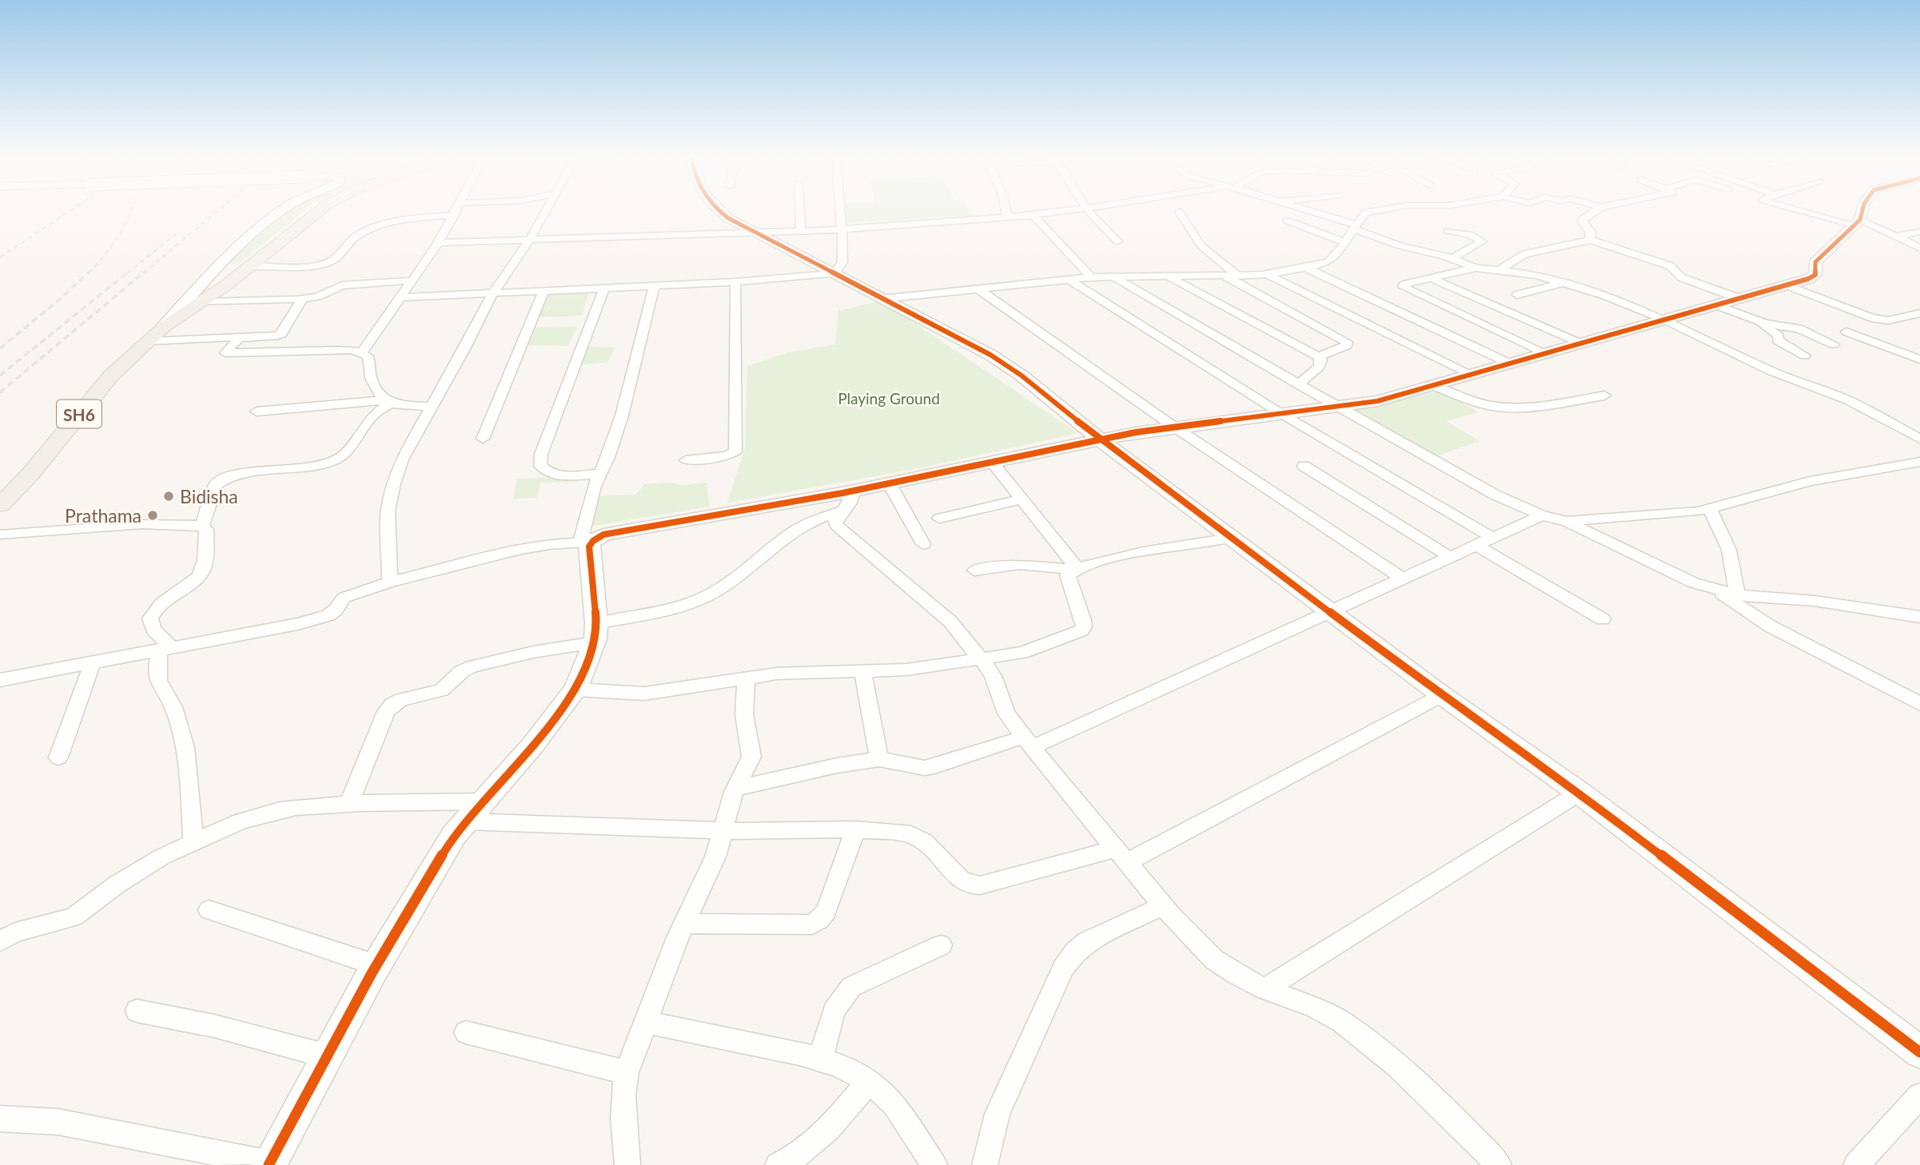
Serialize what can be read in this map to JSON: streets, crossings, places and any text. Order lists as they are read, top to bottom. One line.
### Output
{"streets":{"main road":["SH6"]},"parks":["Playing Ground"],"places":["Bidisha","Prathama"]}
